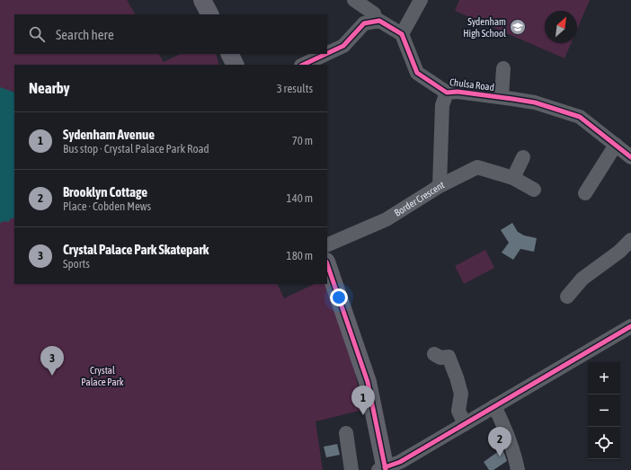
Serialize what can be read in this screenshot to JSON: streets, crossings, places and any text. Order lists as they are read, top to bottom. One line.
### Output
{"streets":{"street":["Chulsa Road","Border Crescent"]},"parks":["Crystal Palace Park"],"places":{"school or university":["Sydenham High School"]},"north":"top right","page":{"search":"Search here","heading":["Nearby","3 results"],"list":[{"mark":"1","name":"Sydenham Avenue","note":"Bus stop · Crystal Palace Park Road","value":"70 m"},{"mark":"2","name":"Brooklyn Cottage","note":"Place · Cobden Mews","value":"140 m"},{"mark":"3","name":"Crystal Palace Park Skatepark","note":"Sports","value":"180 m"}],"pins":["3","1","2"],"map_buttons":["+","−"]}}
